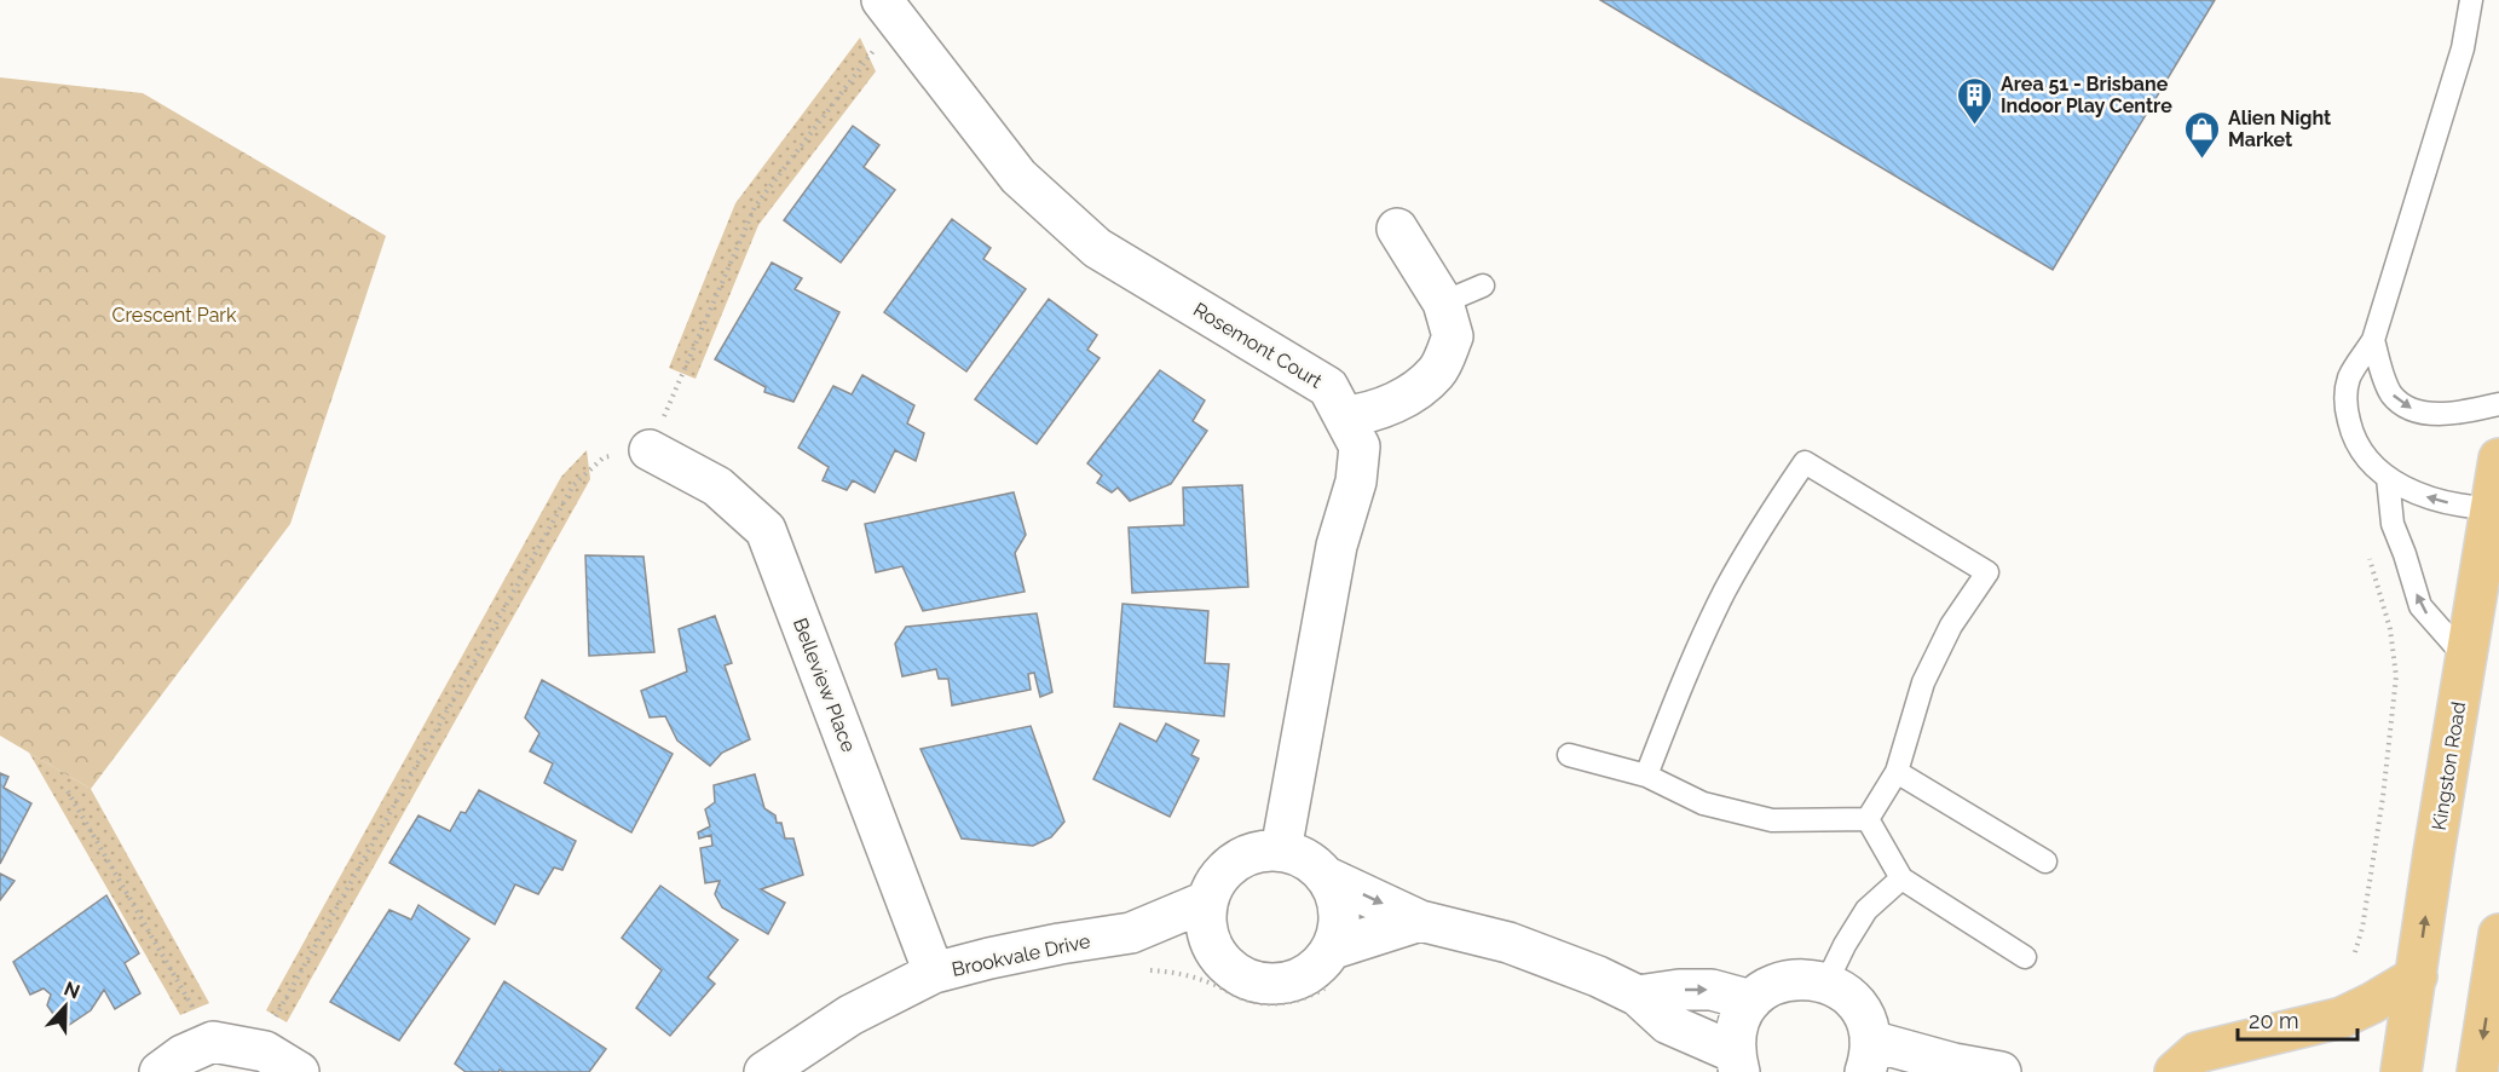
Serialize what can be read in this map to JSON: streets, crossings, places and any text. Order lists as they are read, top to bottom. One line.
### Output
{"streets":{"main road":["Kingston Road"],"street":["Rosemont Court","Belleview Place","Brookvale Drive"]},"crossings":[["Rosemont Court","Brookvale Drive"],["Belleview Place","Brookvale Drive"]],"one_way":["Kingston Road"],"parks":["Crescent Park"],"places":{"building":["Area 51 - Brisbane Indoor Play Centre"],"shop":["Alien Night Market"]},"scale_bar":"20 m","north":"top"}
